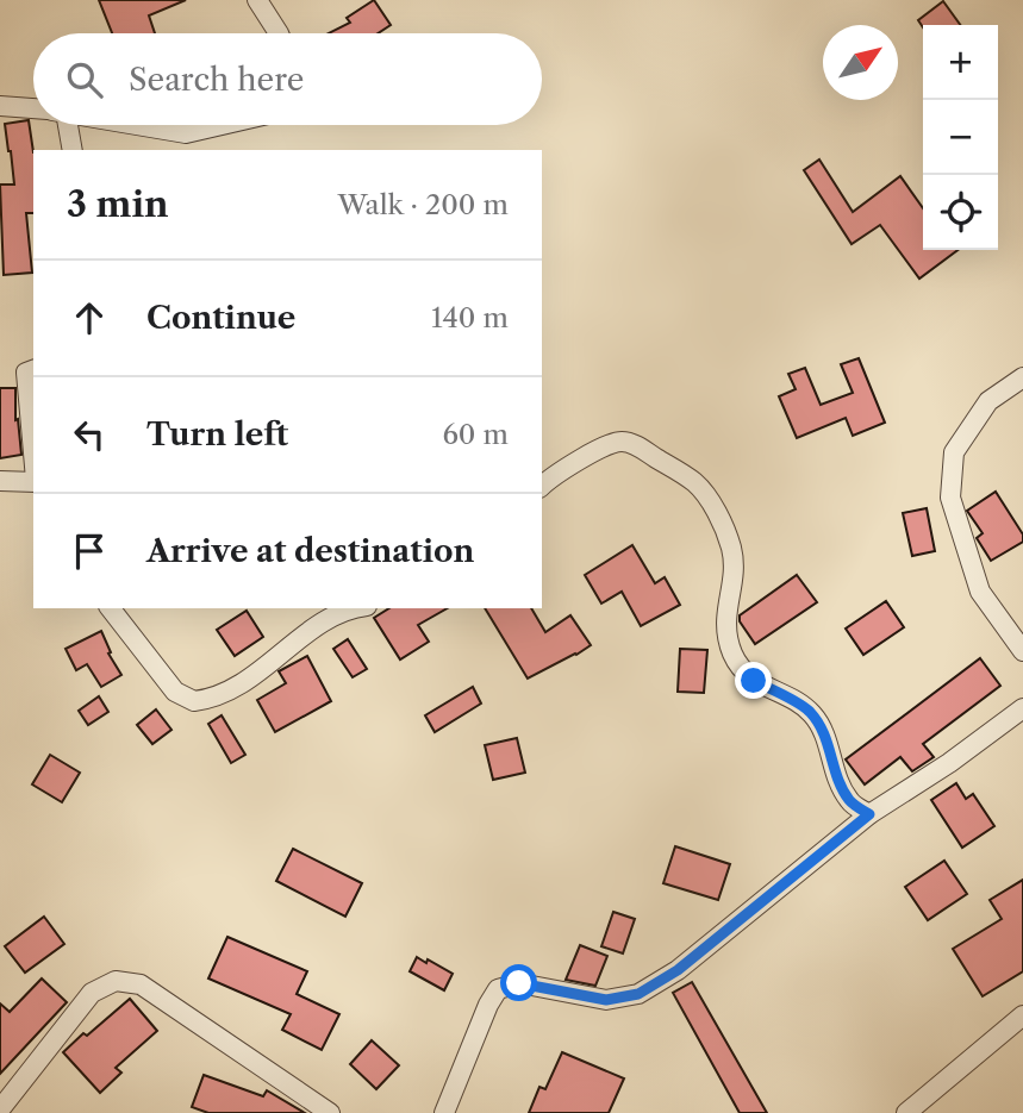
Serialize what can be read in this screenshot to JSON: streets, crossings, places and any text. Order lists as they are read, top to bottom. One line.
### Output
{"north":"top right","page":{"map_buttons":["+","−"],"search":"Search here","heading":["3 min","Walk · 200 m"],"list":[["Continue","140 m"],["Turn left","60 m"],"Arrive at destination"]}}
